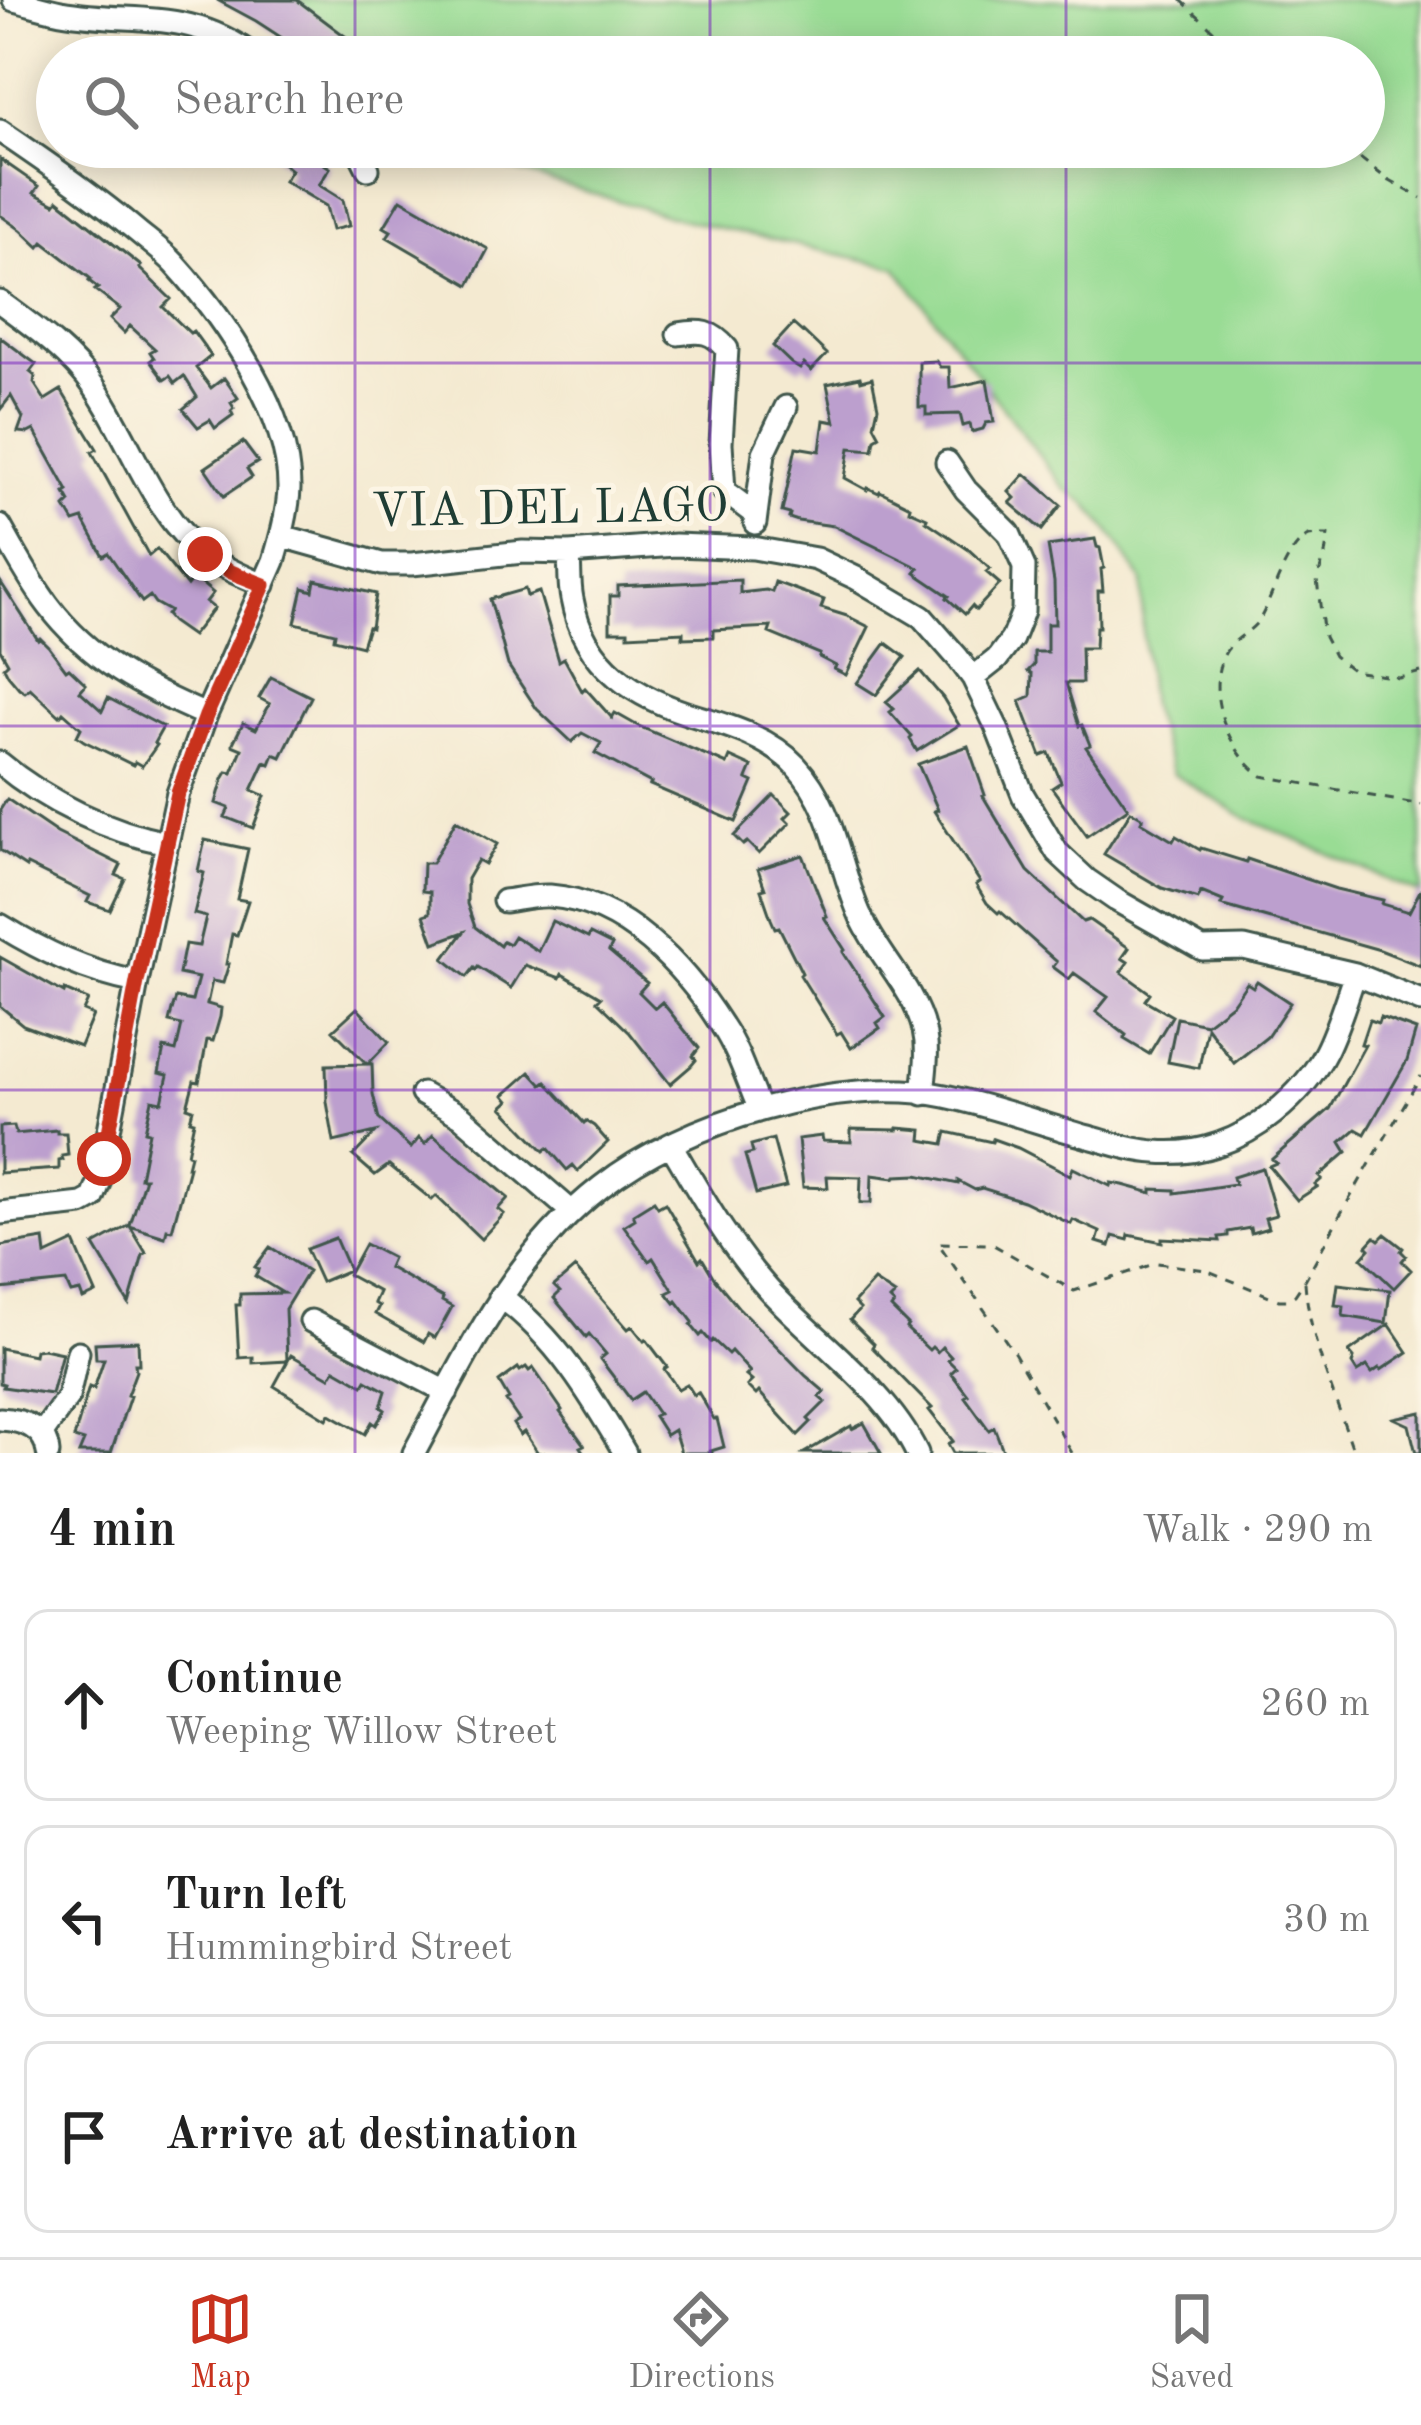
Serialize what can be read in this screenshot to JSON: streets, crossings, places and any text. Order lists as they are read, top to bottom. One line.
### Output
{"streets":{"street":["VIA DEL LAGO"]},"page":{"search":"Search here","heading":["4 min","Walk · 290 m"],"list":[["Continue","Weeping Willow Street","260 m"],["Turn left","Hummingbird Street","30 m"],"Arrive at destination"],"nav":["Map","Directions","Saved"]}}
